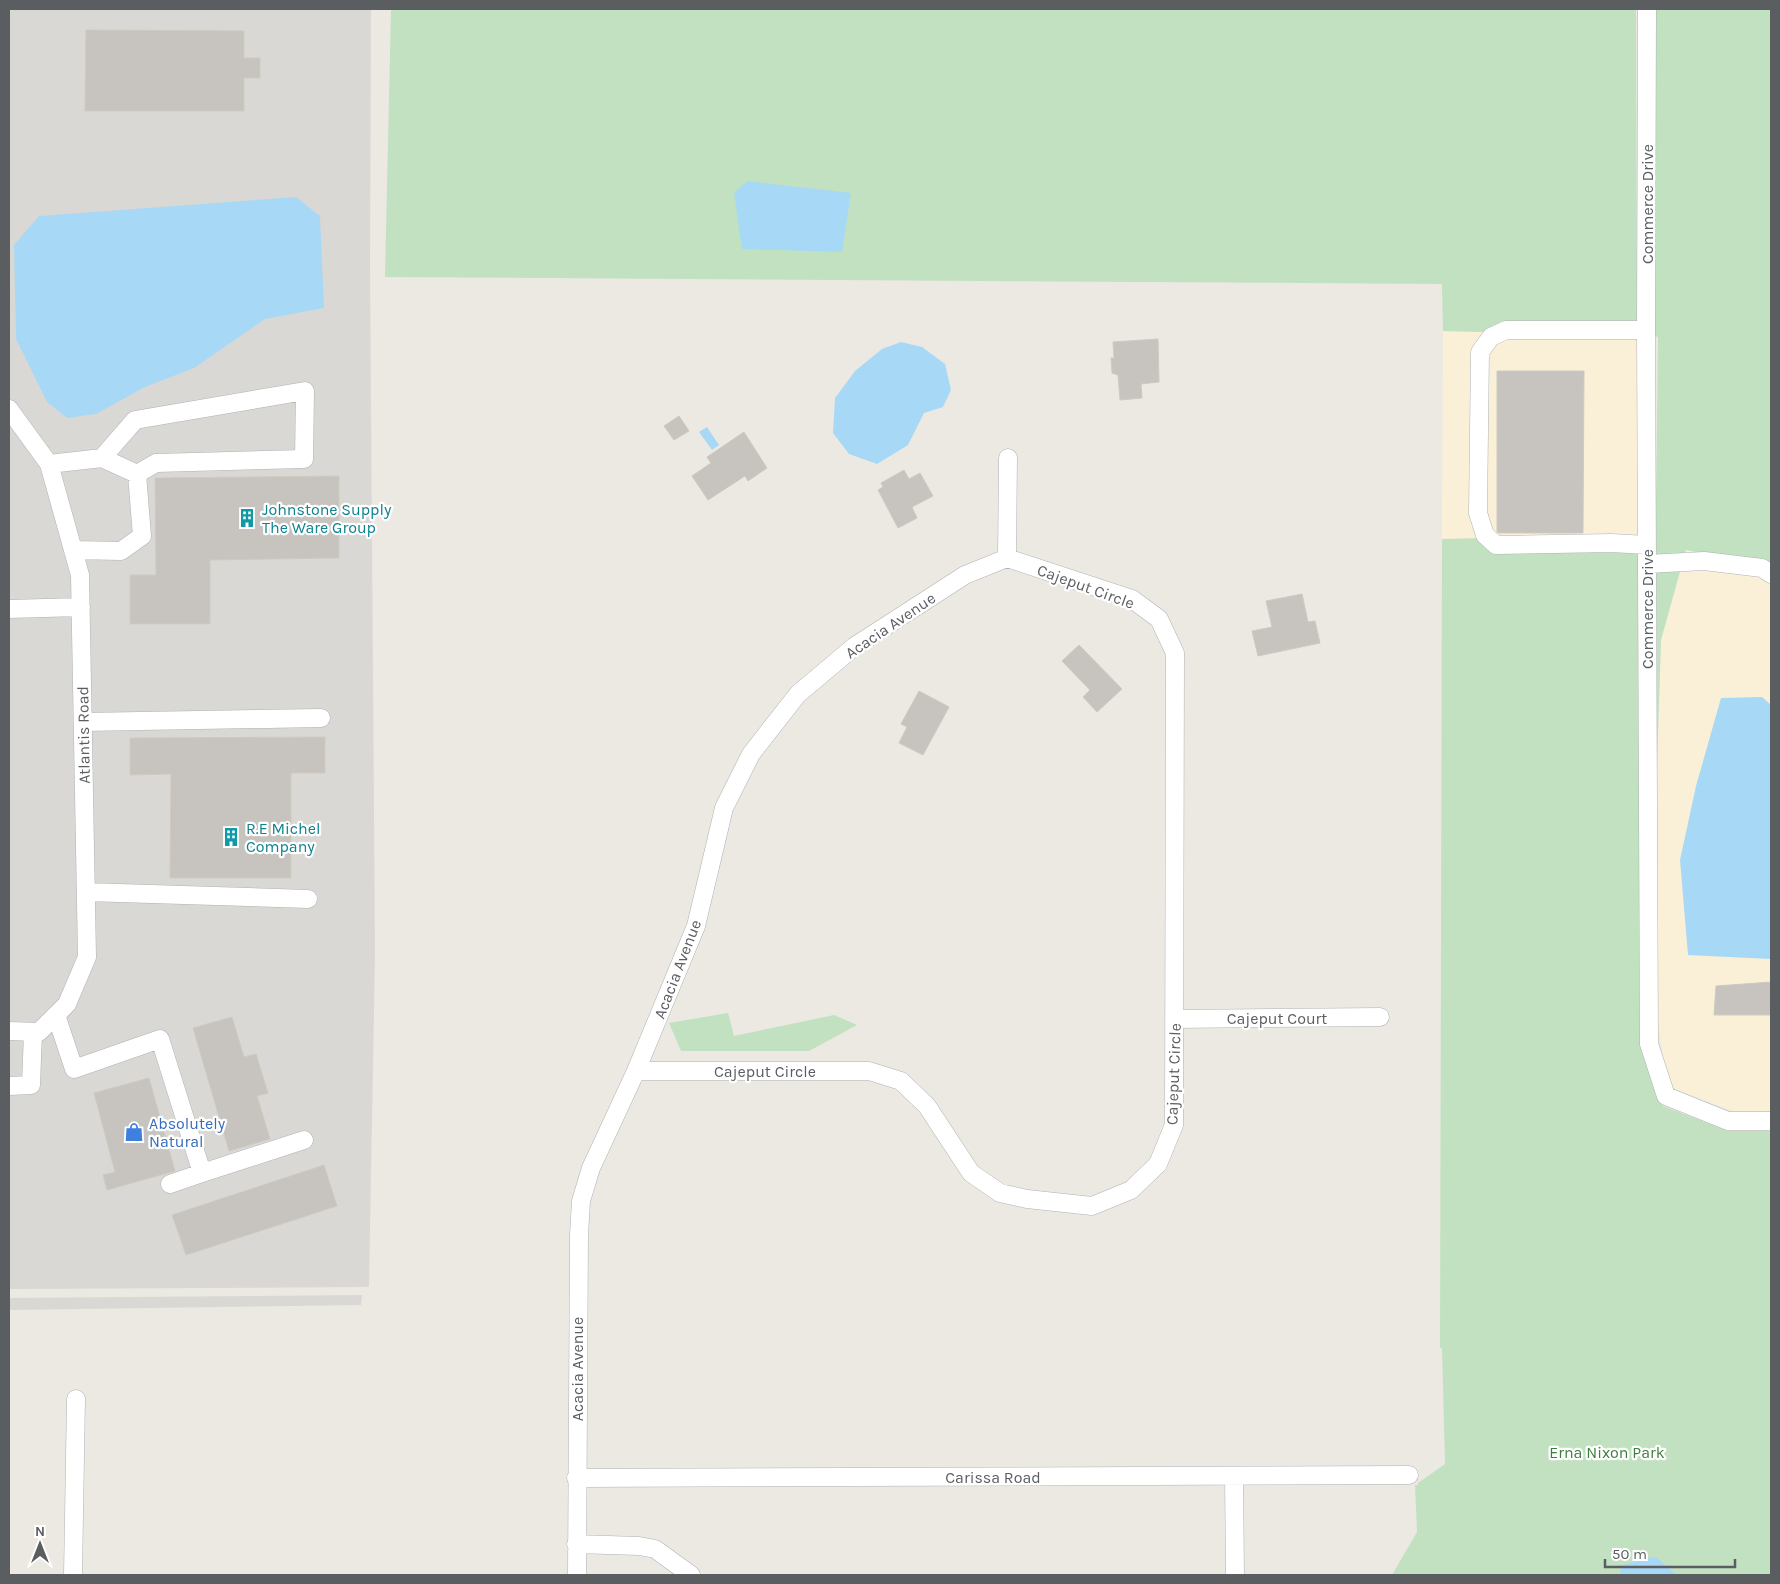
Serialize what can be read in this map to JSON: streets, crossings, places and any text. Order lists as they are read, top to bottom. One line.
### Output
{"streets":{"street":["Commerce Drive","Cajeput Circle","Acacia Avenue","Atlantis Road","Cajeput Court","Carissa Road"]},"crossings":[["Cajeput Circle","Acacia Avenue"],["Cajeput Circle","Cajeput Court"],["Acacia Avenue","Carissa Road"]],"parks":["Erna Nixon Park"],"places":{"building":["Johnstone Supply The Ware Group","R.E Michel Company"],"shop":["Absolutely Natural"]},"scale_bar":"50 m","north":"top"}
